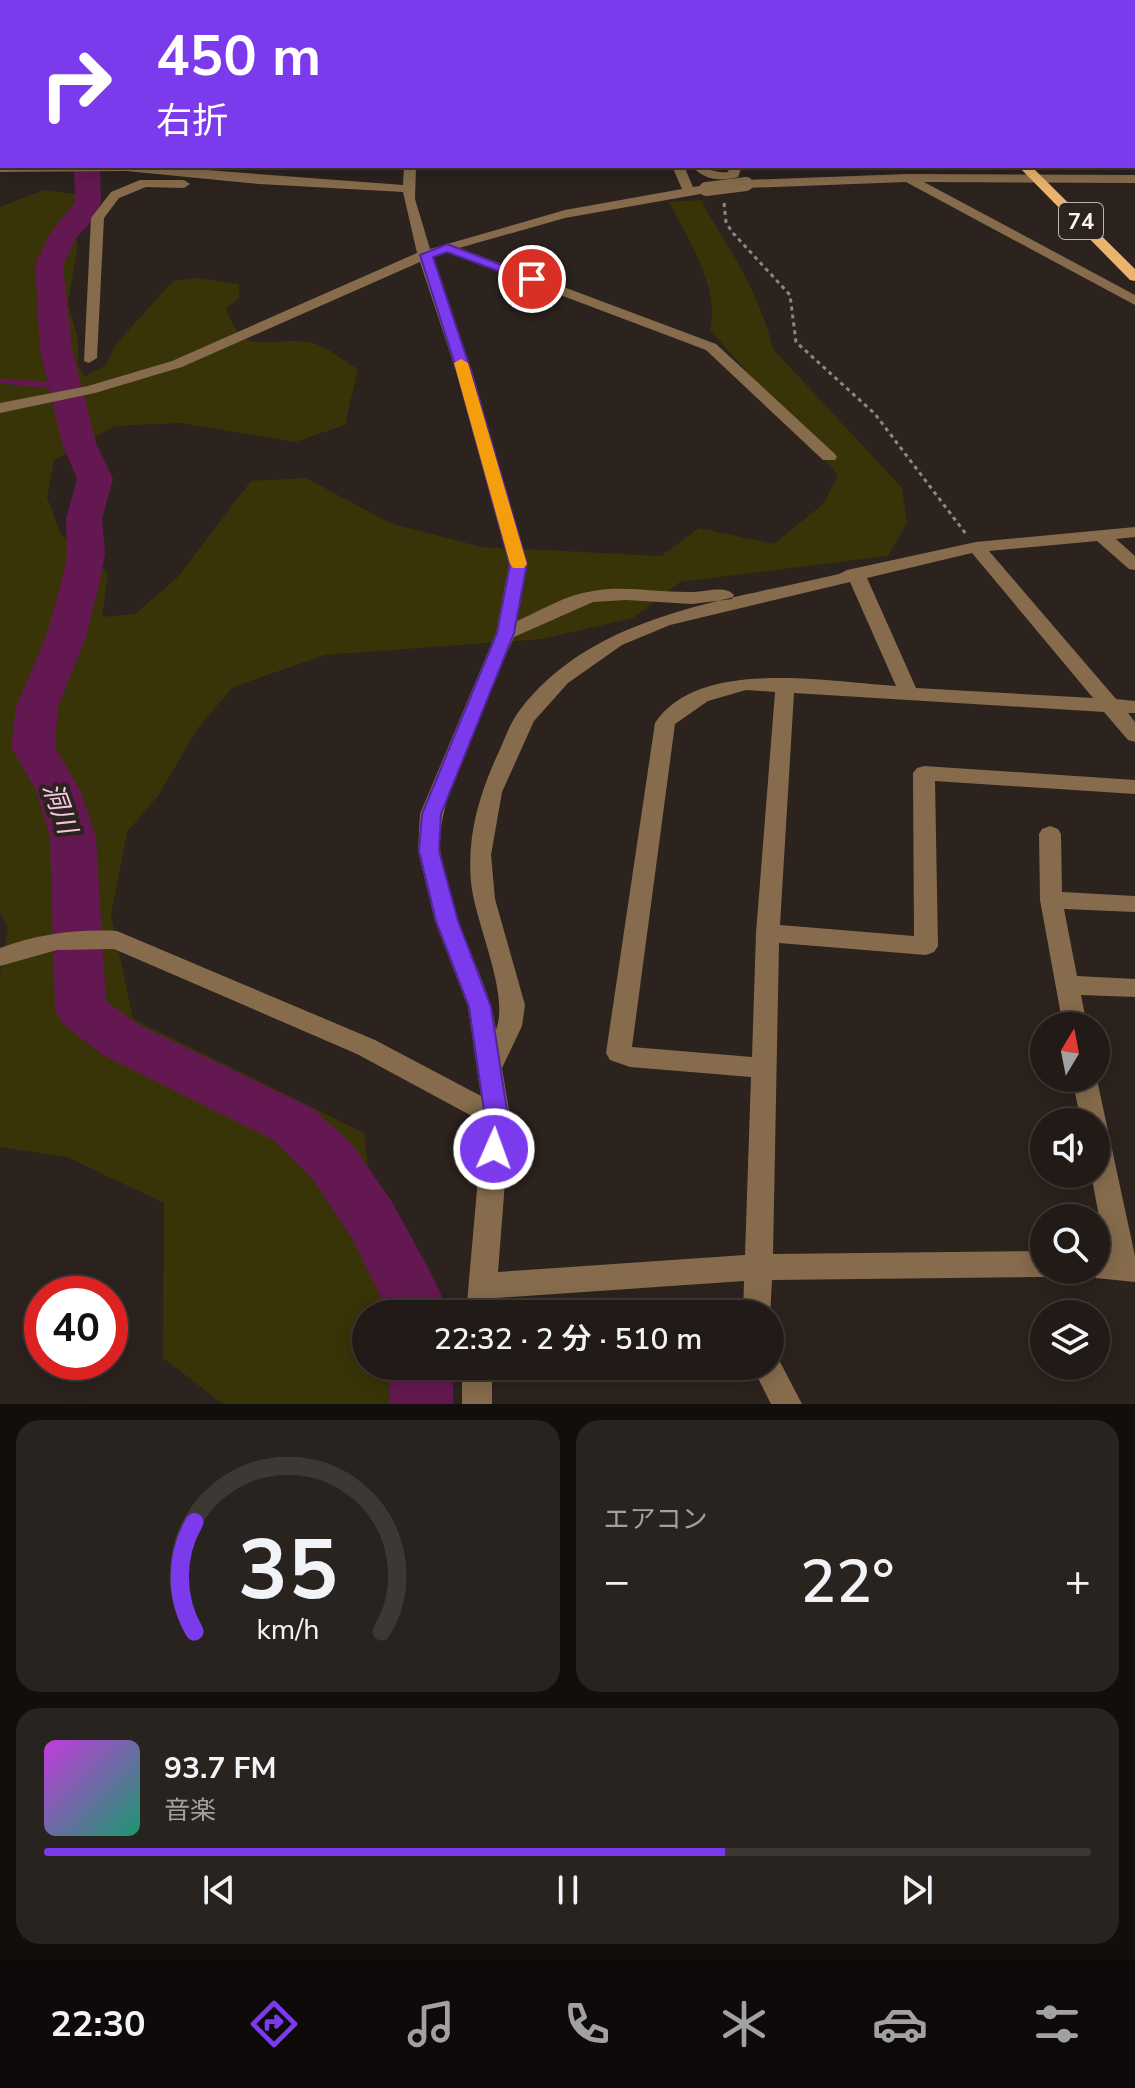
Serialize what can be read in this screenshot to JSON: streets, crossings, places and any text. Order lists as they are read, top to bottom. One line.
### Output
{"streets":{"main road":["74"]},"water":["洞川"],"north":"top","page":{"turn":["450 m","右折"],"limit":"40","trip":"22:32 · 2 分 · 510 m","tile":"エアコン","heat":["−","22°","+"],"song":["93.7 FM","音楽"],"tabs":"22:30","gauge":["35","km/h"]}}
